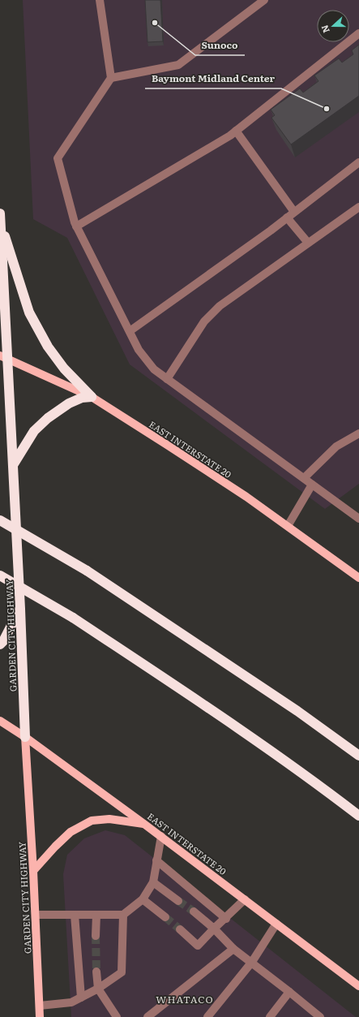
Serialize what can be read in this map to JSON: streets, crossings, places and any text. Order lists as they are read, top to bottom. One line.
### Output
{"streets":{"highway":["GARDEN CITY HIGHWAY"],"main road":["EAST INTERSTATE 20"]},"crossings":[["EAST INTERSTATE 20","GARDEN CITY HIGHWAY"]],"districts":["WHATACO"],"places":["Sunoco","Baymont Midland Center"],"north":"left"}
